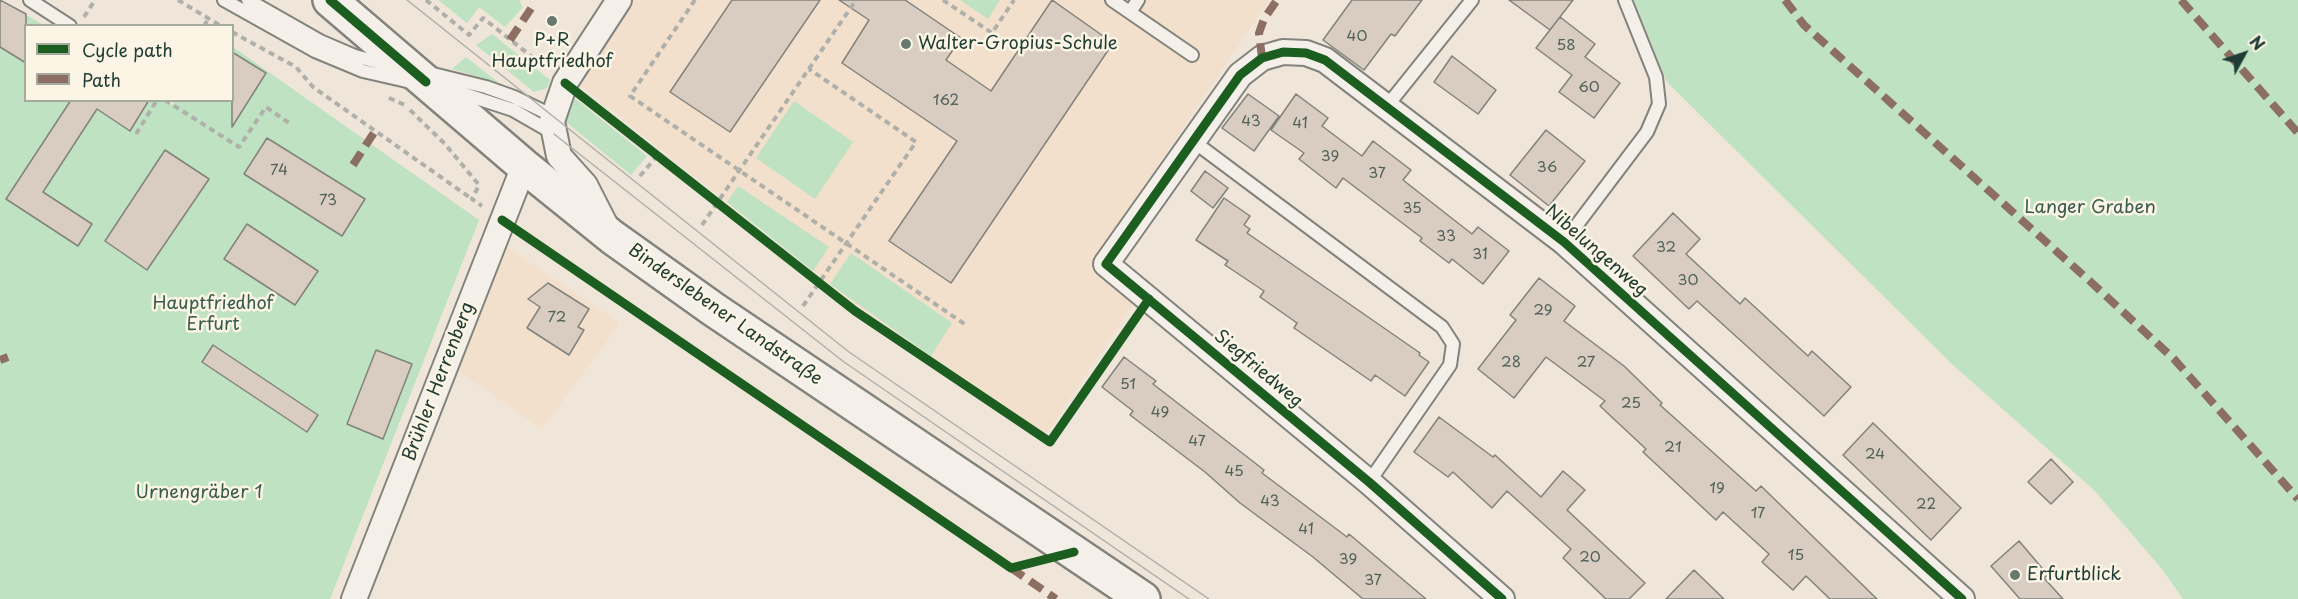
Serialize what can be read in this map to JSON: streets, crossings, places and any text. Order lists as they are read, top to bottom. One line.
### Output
{"streets":{"main road":["Binderslebener Landstraße"],"street":["Nibelungenweg","Siegfriedweg","Brühler Herrenberg"]},"crossings":[["Nibelungenweg","Siegfriedweg"],["Binderslebener Landstraße","Brühler Herrenberg"]],"parks":["Langer Graben","Hauptfriedhof Erfurt","Urnengräber 1"],"places":["P+R Hauptfriedhof","Walter-Gropius-Schule","Erfurtblick"],"house_numbers":["40","58","60","162","43","41","39","36","74","37","73","35","33","32","31","30","29","72","28","27","51","25","49","47","21","24","45","19","43","22","17","41","15","20","39","37"],"legend":["Cycle path","Path"],"north":"top right"}
